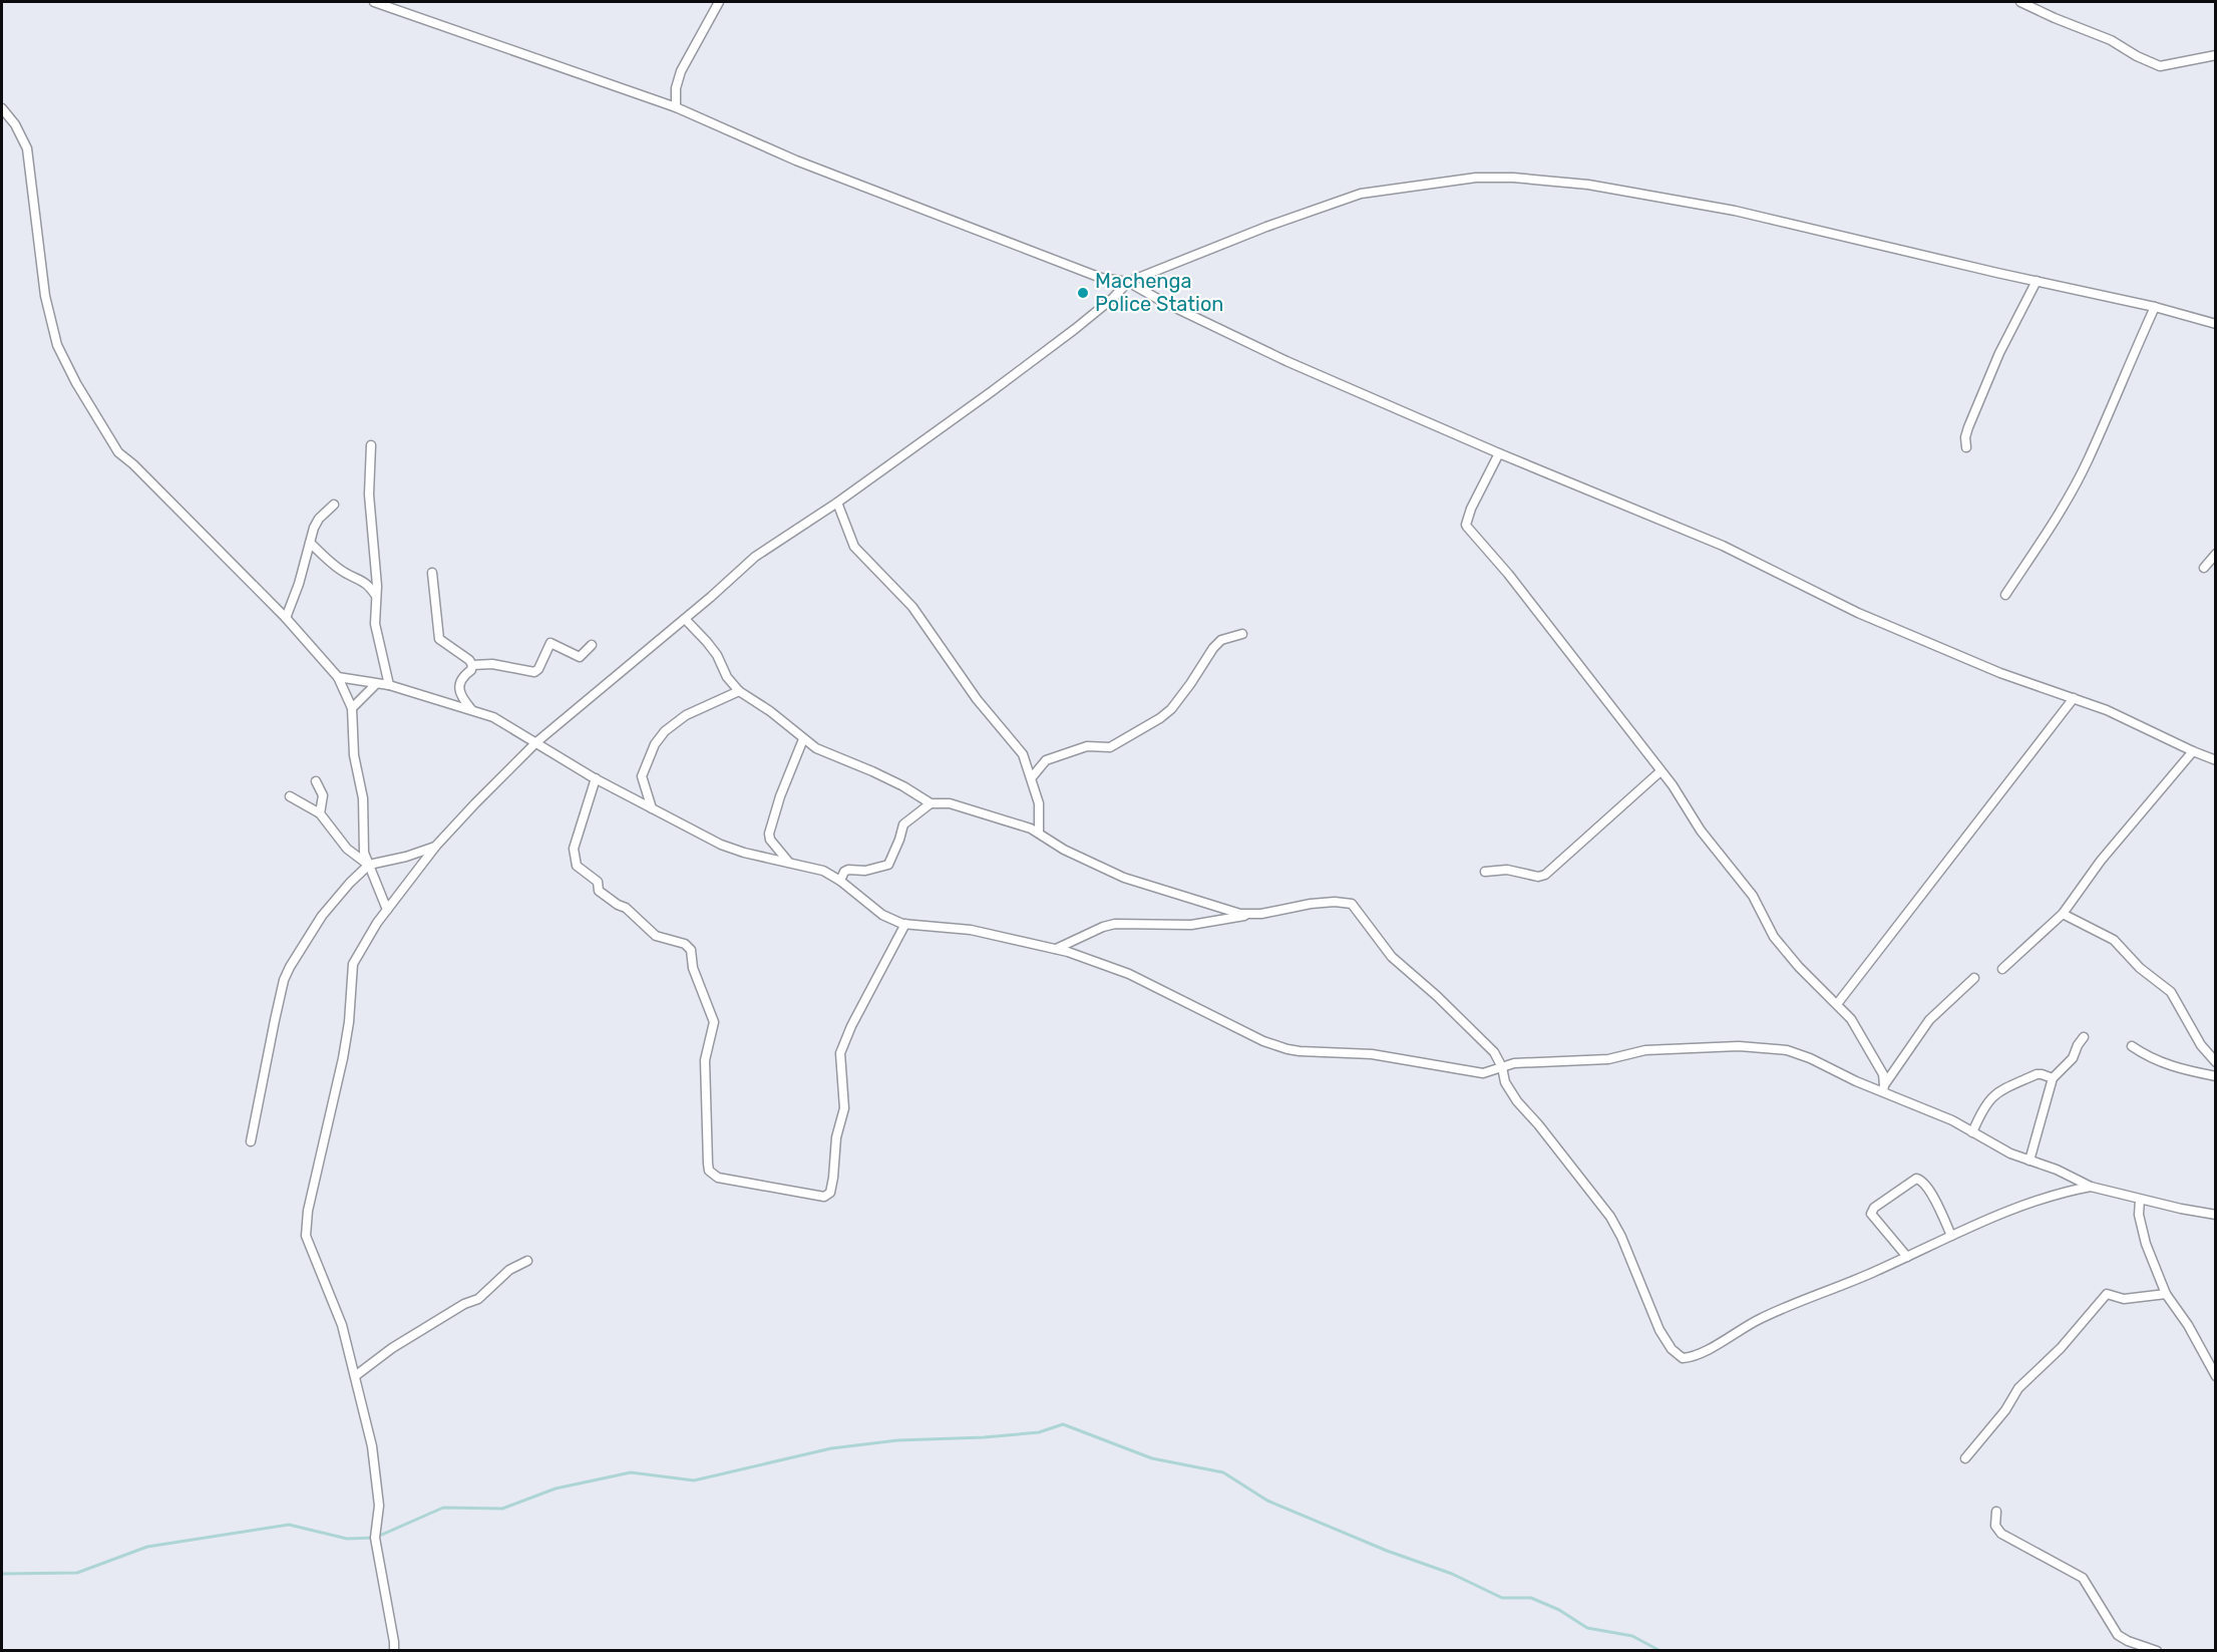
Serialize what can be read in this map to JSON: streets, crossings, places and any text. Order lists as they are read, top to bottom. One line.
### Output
{"places":["Machenga Police Station"]}
